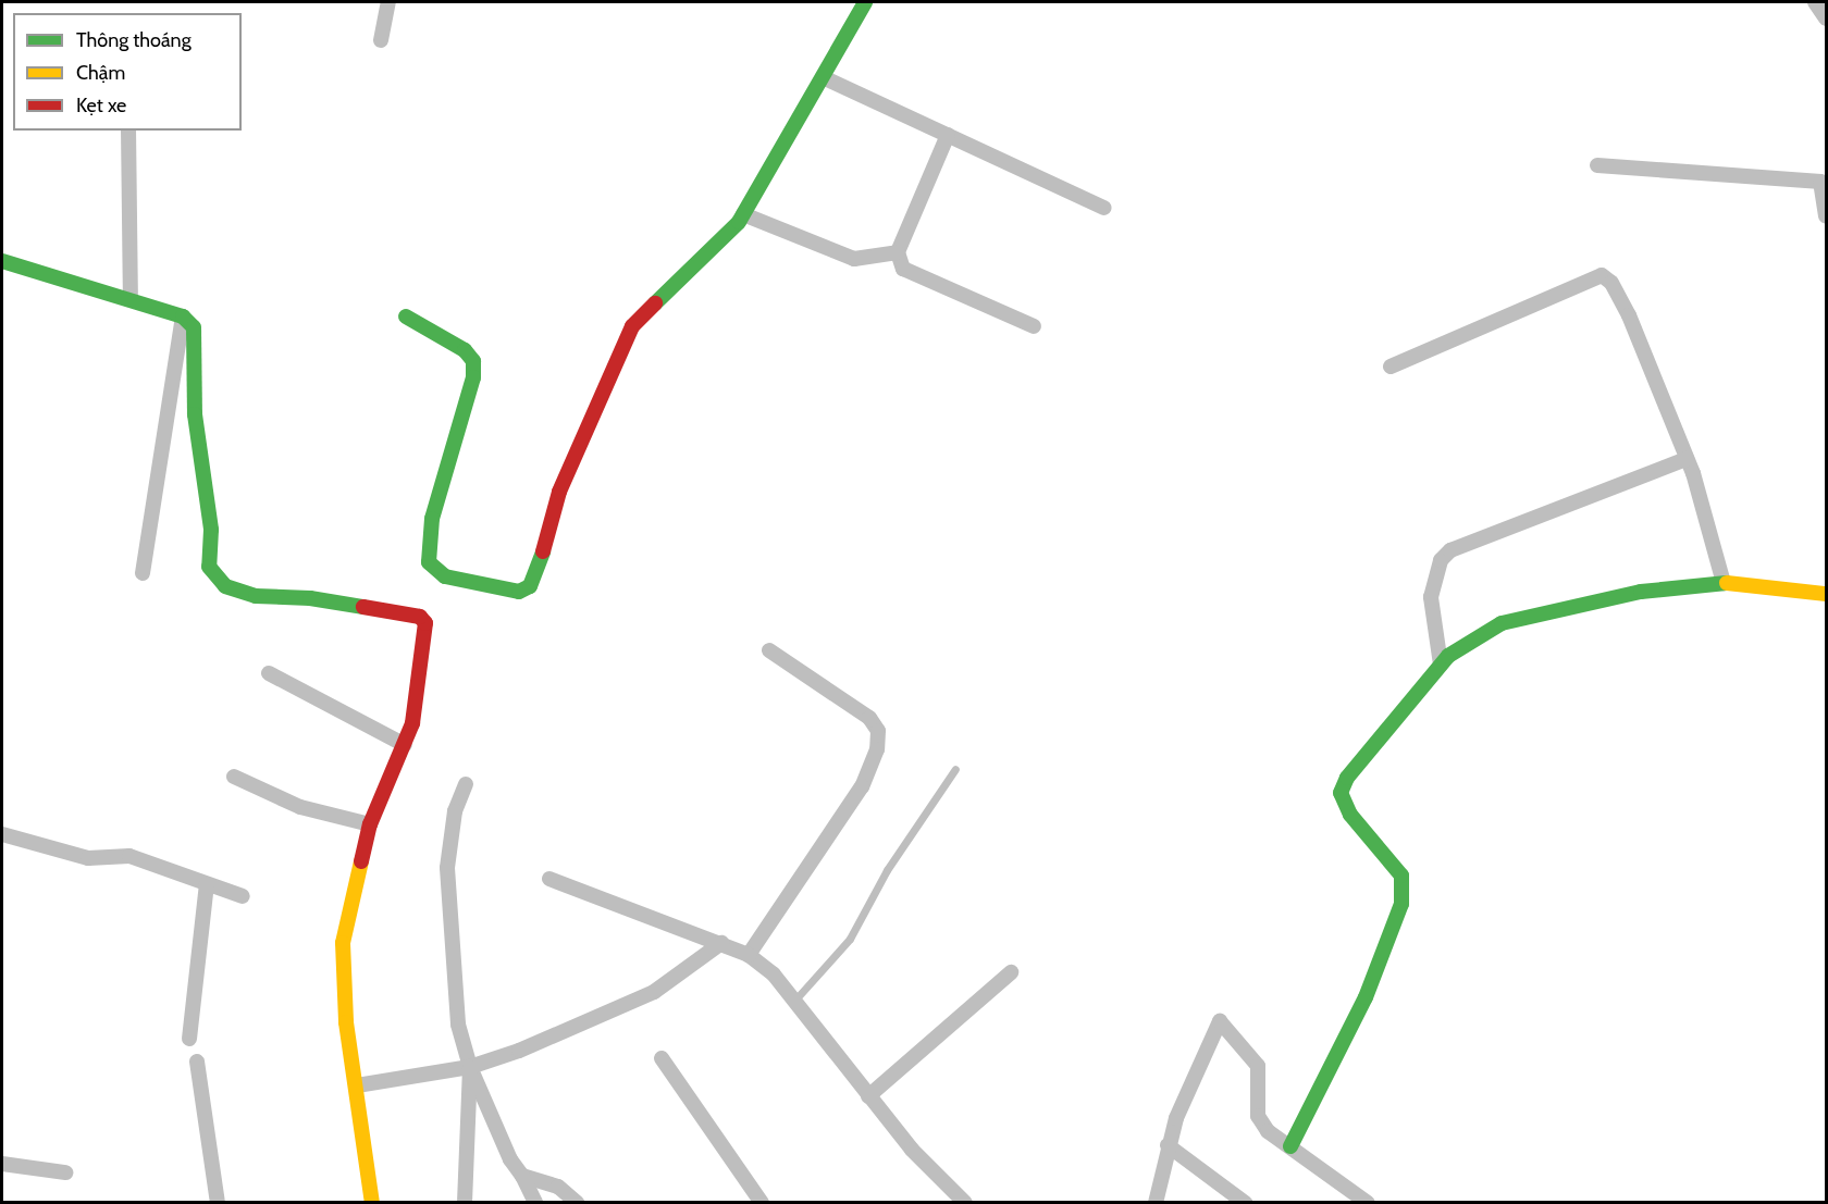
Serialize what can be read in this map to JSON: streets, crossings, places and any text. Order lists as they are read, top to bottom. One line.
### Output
{"legend":["Thông thoáng","Chậm","Kẹt xe"]}
